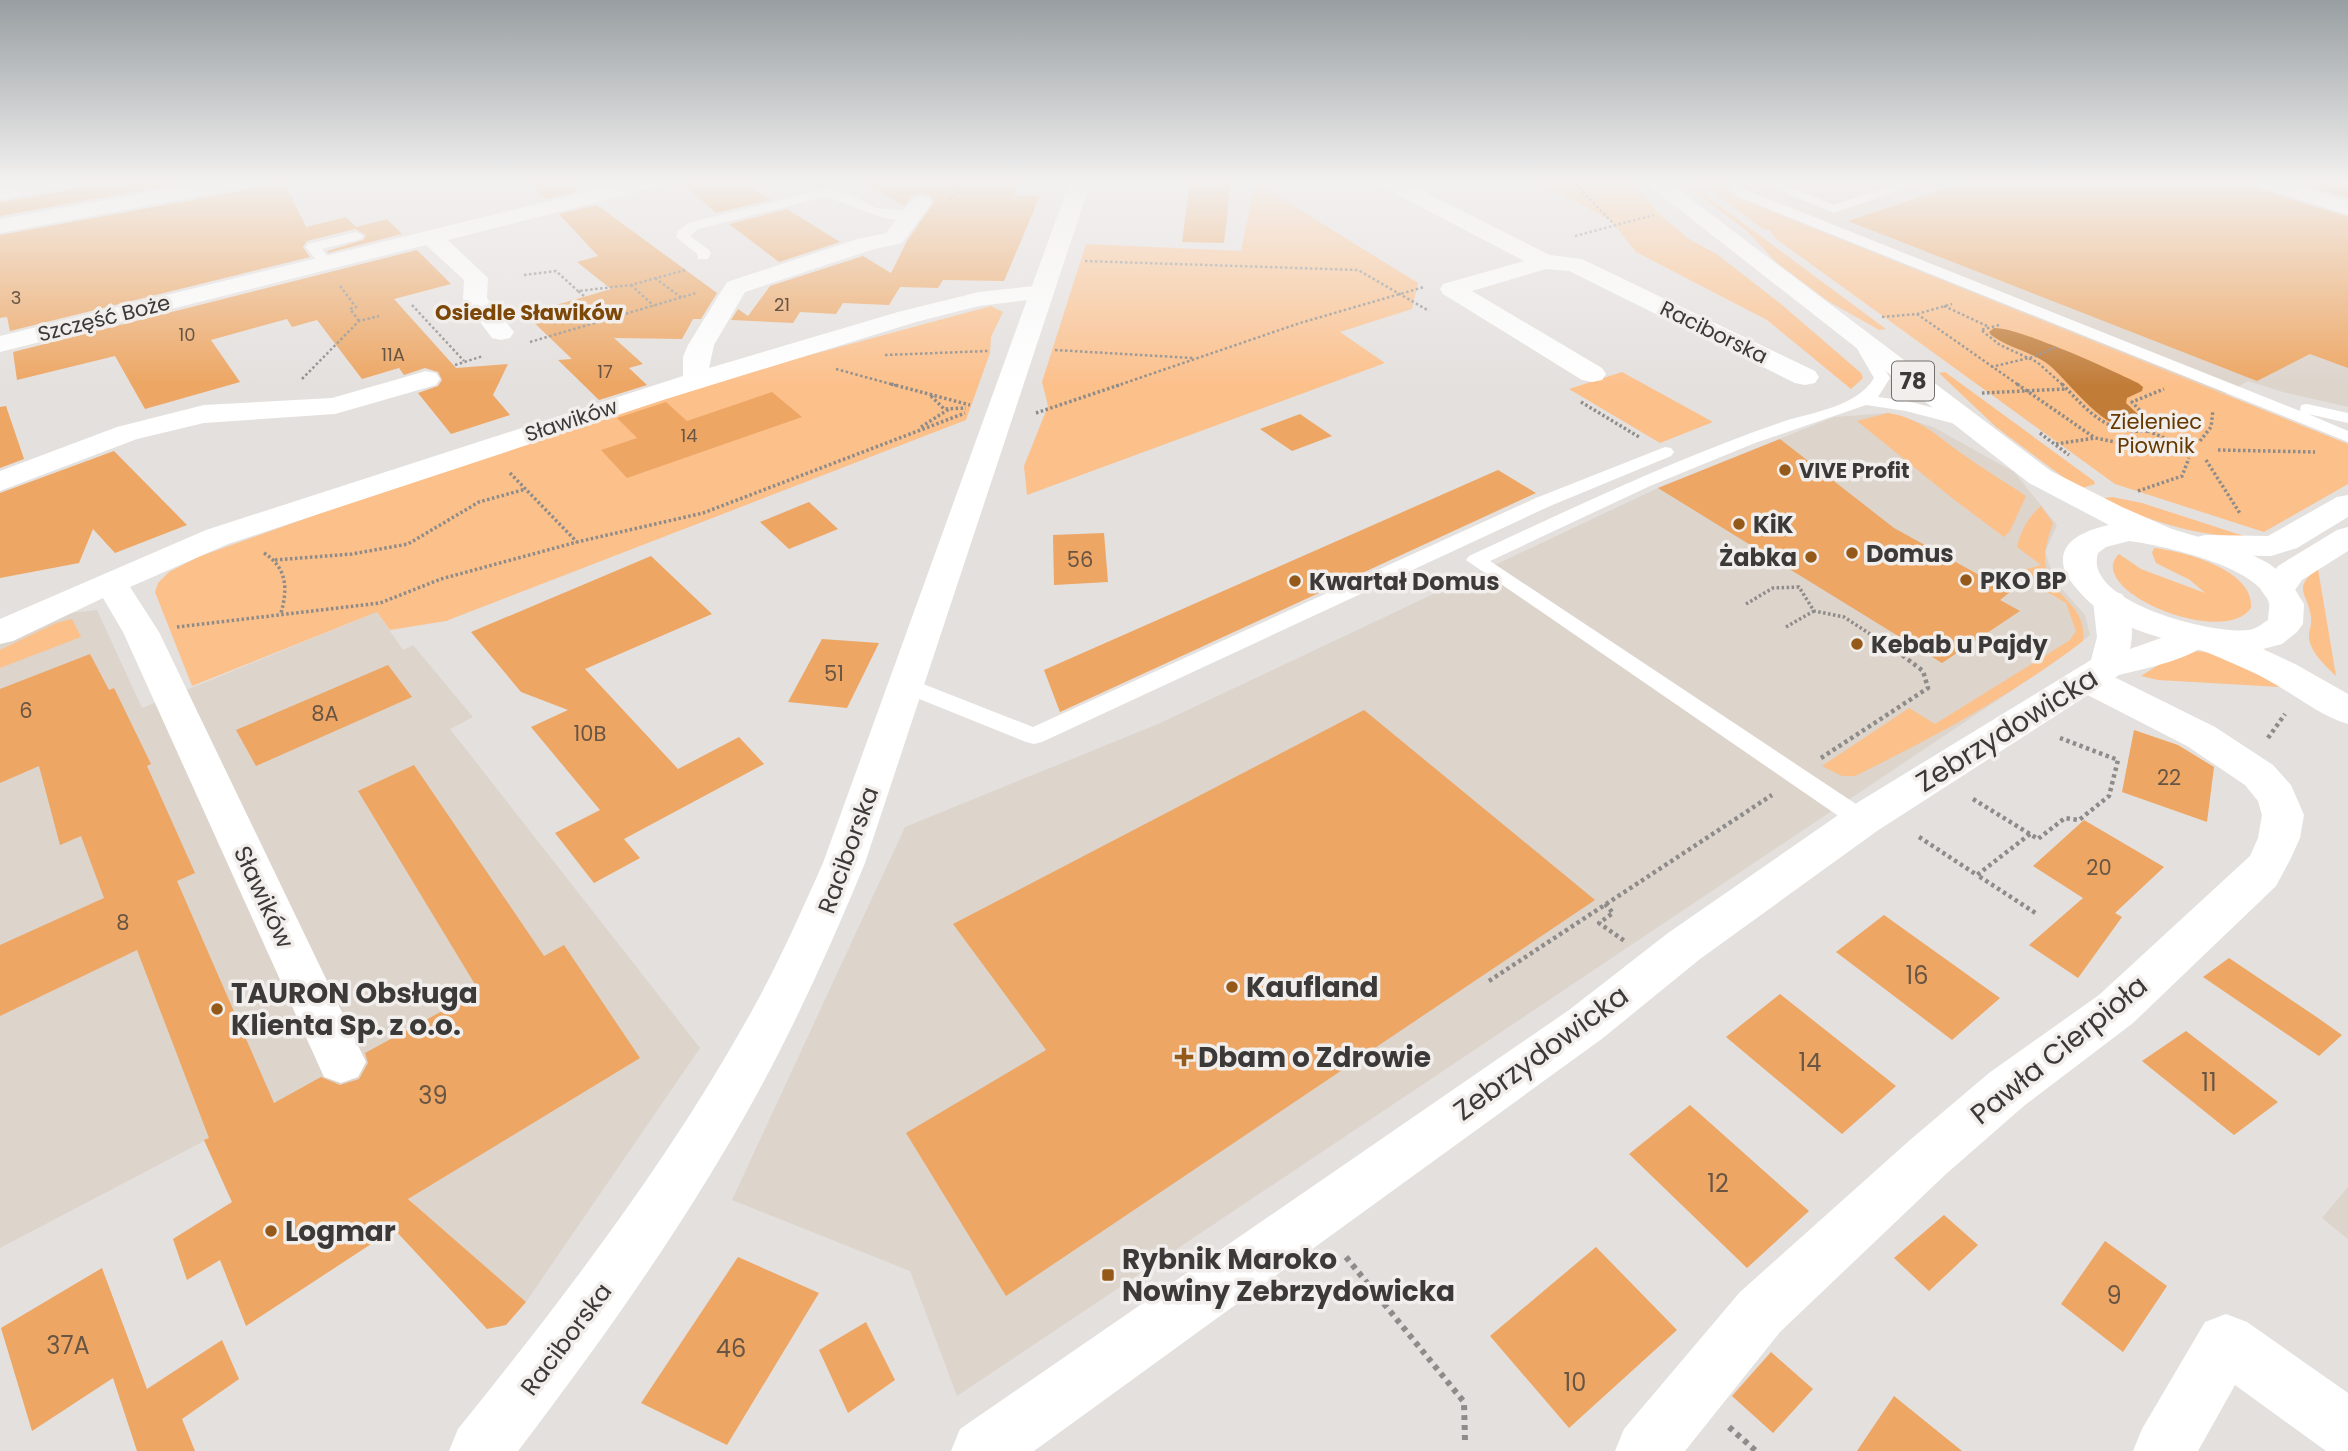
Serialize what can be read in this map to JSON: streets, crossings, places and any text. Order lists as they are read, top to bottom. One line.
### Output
{"streets":{"street":["Szczęść Boże","Raciborska","78","Sławików","Zebrzydowicka","Pawła Cierpioła"]},"crossings":[["Raciborska","Sławików"],["Zebrzydowicka","Pawła Cierpioła"]],"districts":["Osiedle Sławików"],"parks":["Zieleniec Piownik"],"places":{"other":["VIVE Profit","KiK","Domus","Żabka","PKO BP","Kwartał Domus","Kebab u Pajdy","Kaufland","TAURON Obsługa Klienta Sp. z o.o.","Logmar"],"health":["Dbam o Zdrowie"],"transit":["Rybnik Maroko Nowiny Zebrzydowicka"]},"house_numbers":["3","21","10","11A","17","14","56","51","6","8A","10B","22","20","8","16","14","11","39","12","9","37A","46","10"]}
